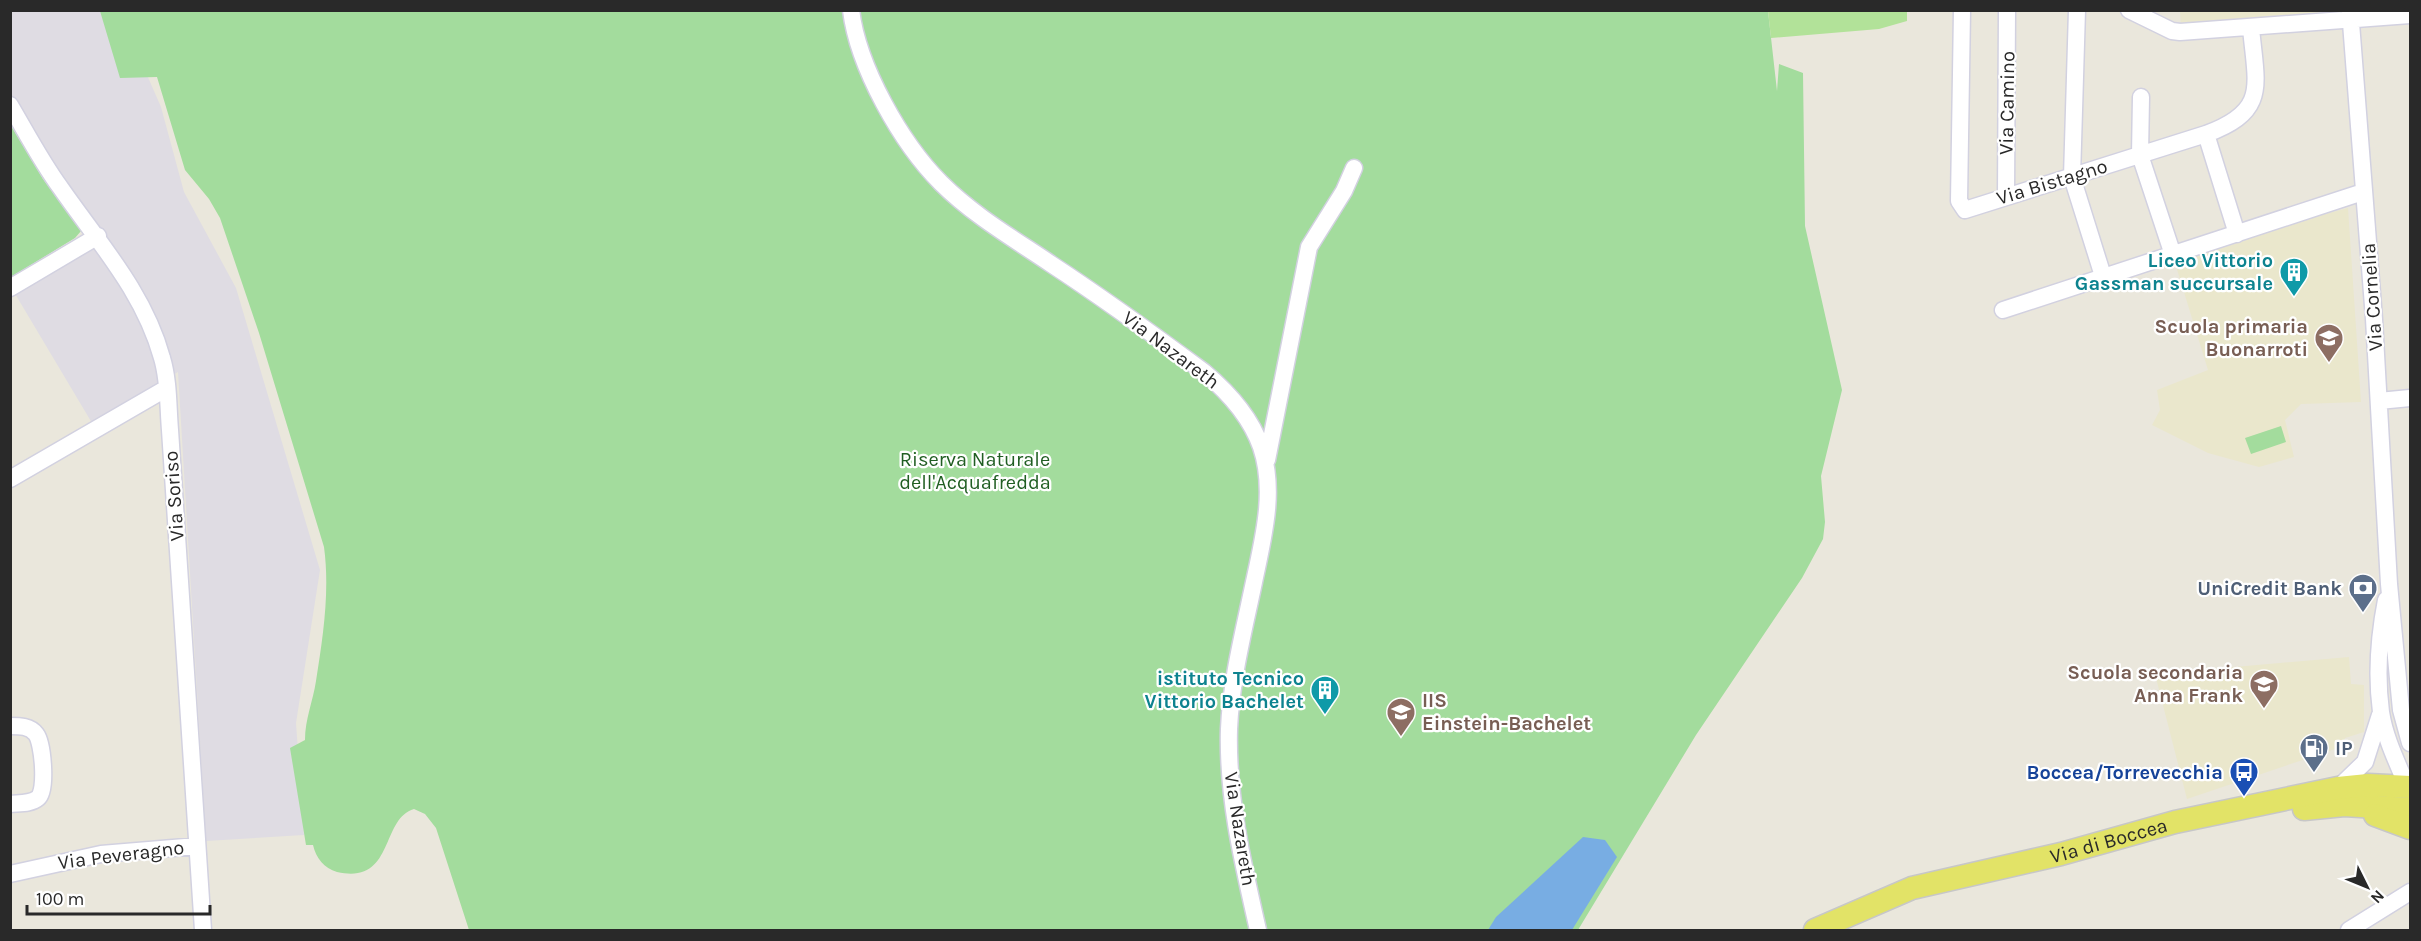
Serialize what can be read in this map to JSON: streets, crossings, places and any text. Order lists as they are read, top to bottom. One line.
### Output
{"streets":{"main road":["Via di Boccea"],"street":["Via Camino","Via Bistagno","Via Cornelia","Via Nazareth","Via Soriso","Via Peveragno"]},"crossings":[["Via Camino","Via Bistagno"],["Via Cornelia","Via di Boccea"],["Via Soriso","Via Peveragno"]],"parks":["Riserva Naturale dell'Acquafredda"],"places":{"building":["Liceo Vittorio Gassman succursale","istituto Tecnico Vittorio Bachelet"],"school or university":["Scuola primaria Buonarroti","Scuola secondaria Anna Frank","IIS Einstein-Bachelet"],"bank":["UniCredit Bank"],"fuel station":["IP"],"bus stop":["Boccea/Torrevecchia"]},"scale_bar":"100 m","north":"bottom right"}
